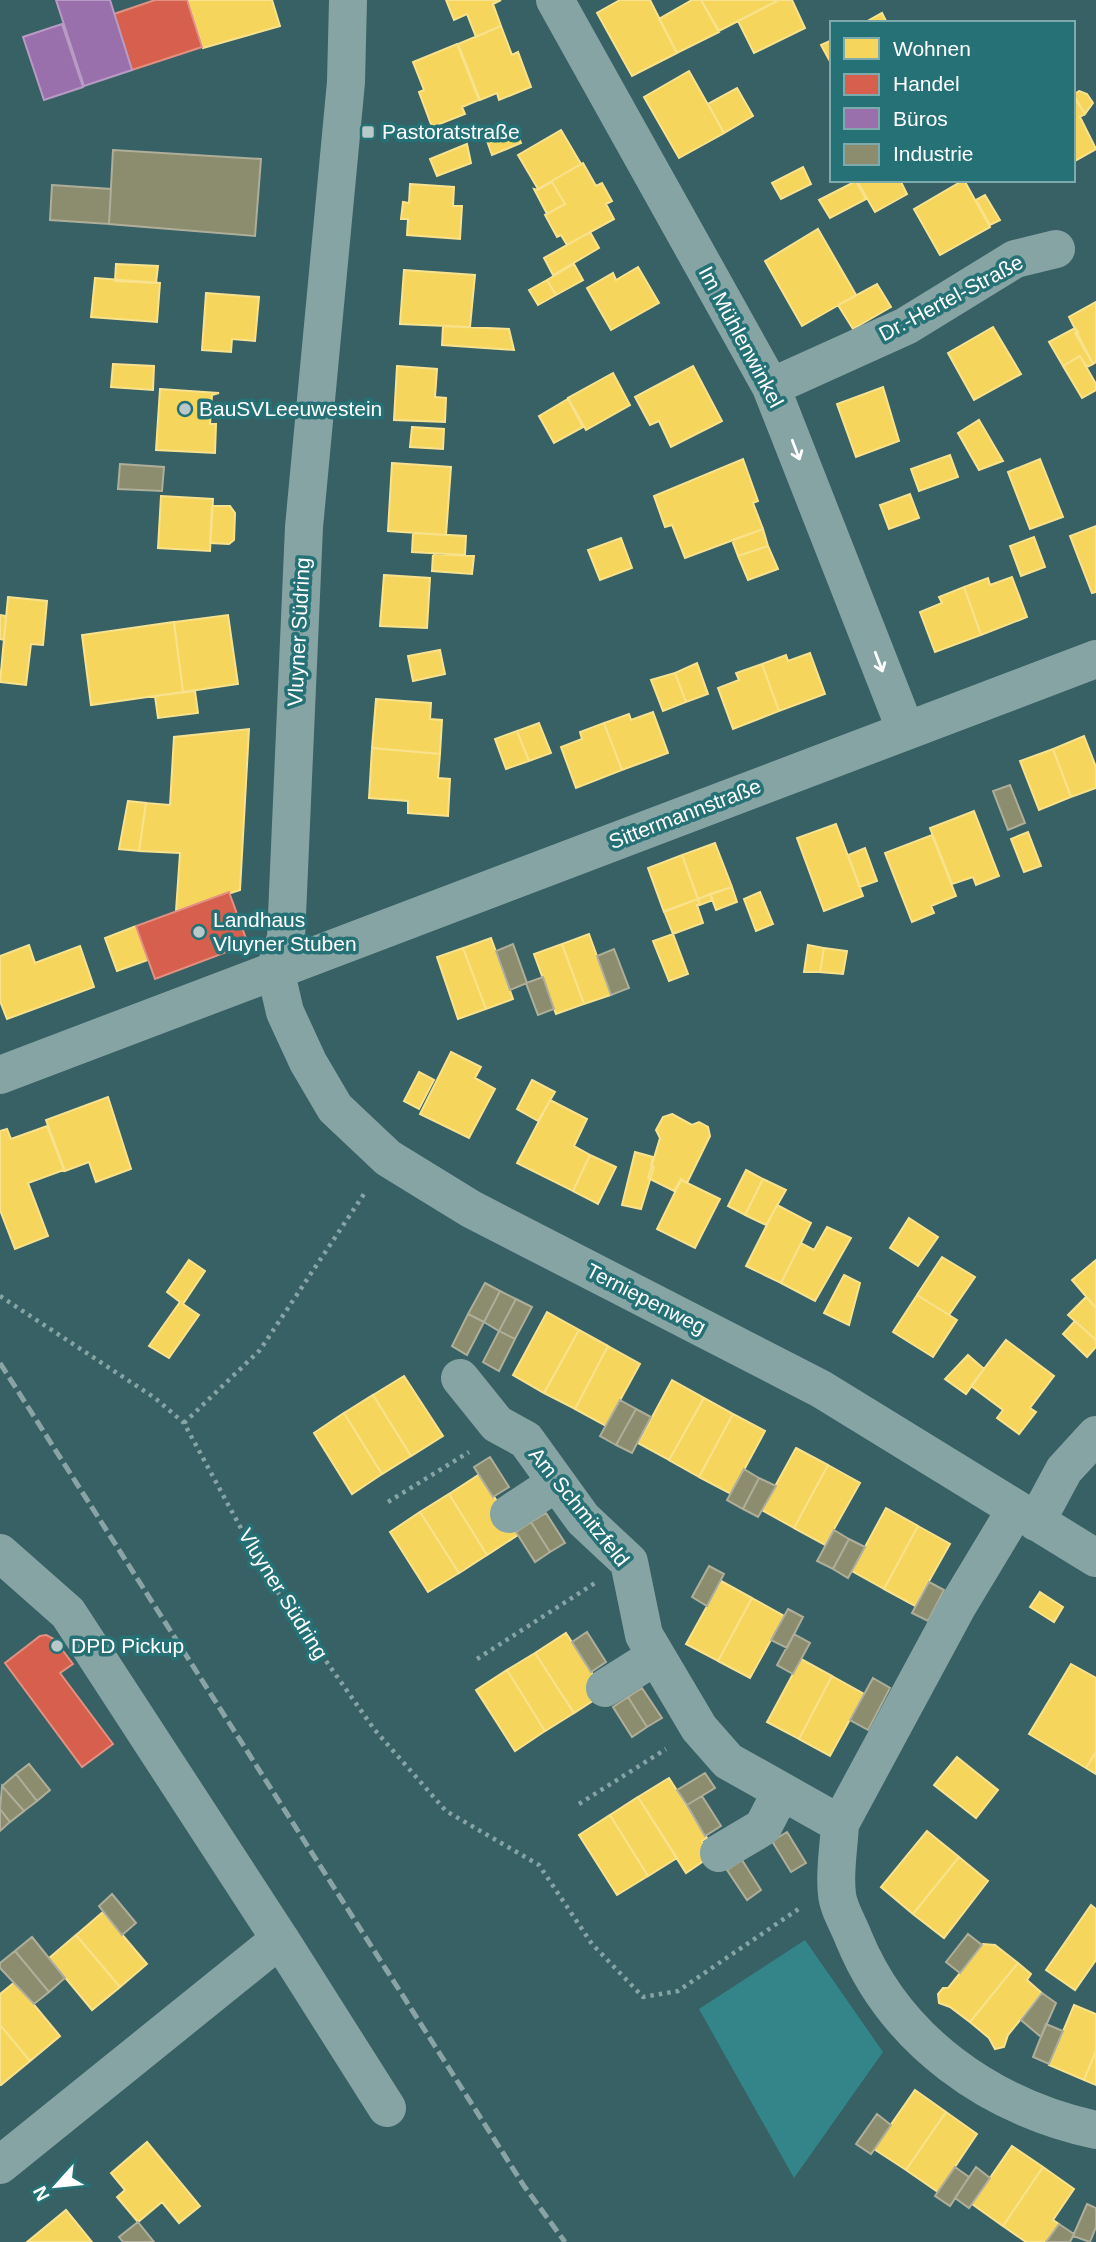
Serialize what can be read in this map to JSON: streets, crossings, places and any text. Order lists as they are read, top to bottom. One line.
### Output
{"streets":{"street":["Dr.-Hertel-Straße","Im Mühlenwinkel","Vluyner Südring","Sittermannstraße","Terniepenweg","Am Schmitzfeld"]},"crossings":[["Dr.-Hertel-Straße","Im Mühlenwinkel"],["Im Mühlenwinkel","Sittermannstraße"],["Vluyner Südring","Sittermannstraße"],["Vluyner Südring","Terniepenweg"],["Sittermannstraße","Terniepenweg"]],"one_way":["Im Mühlenwinkel"],"places":{"transit":["Pastoratstraße"],"other":["BauSVLeeuwestein","Landhaus Vluyner Stuben","DPD Pickup"]},"legend":["Wohnen","Handel","Büros","Industrie"],"north":"bottom left"}
